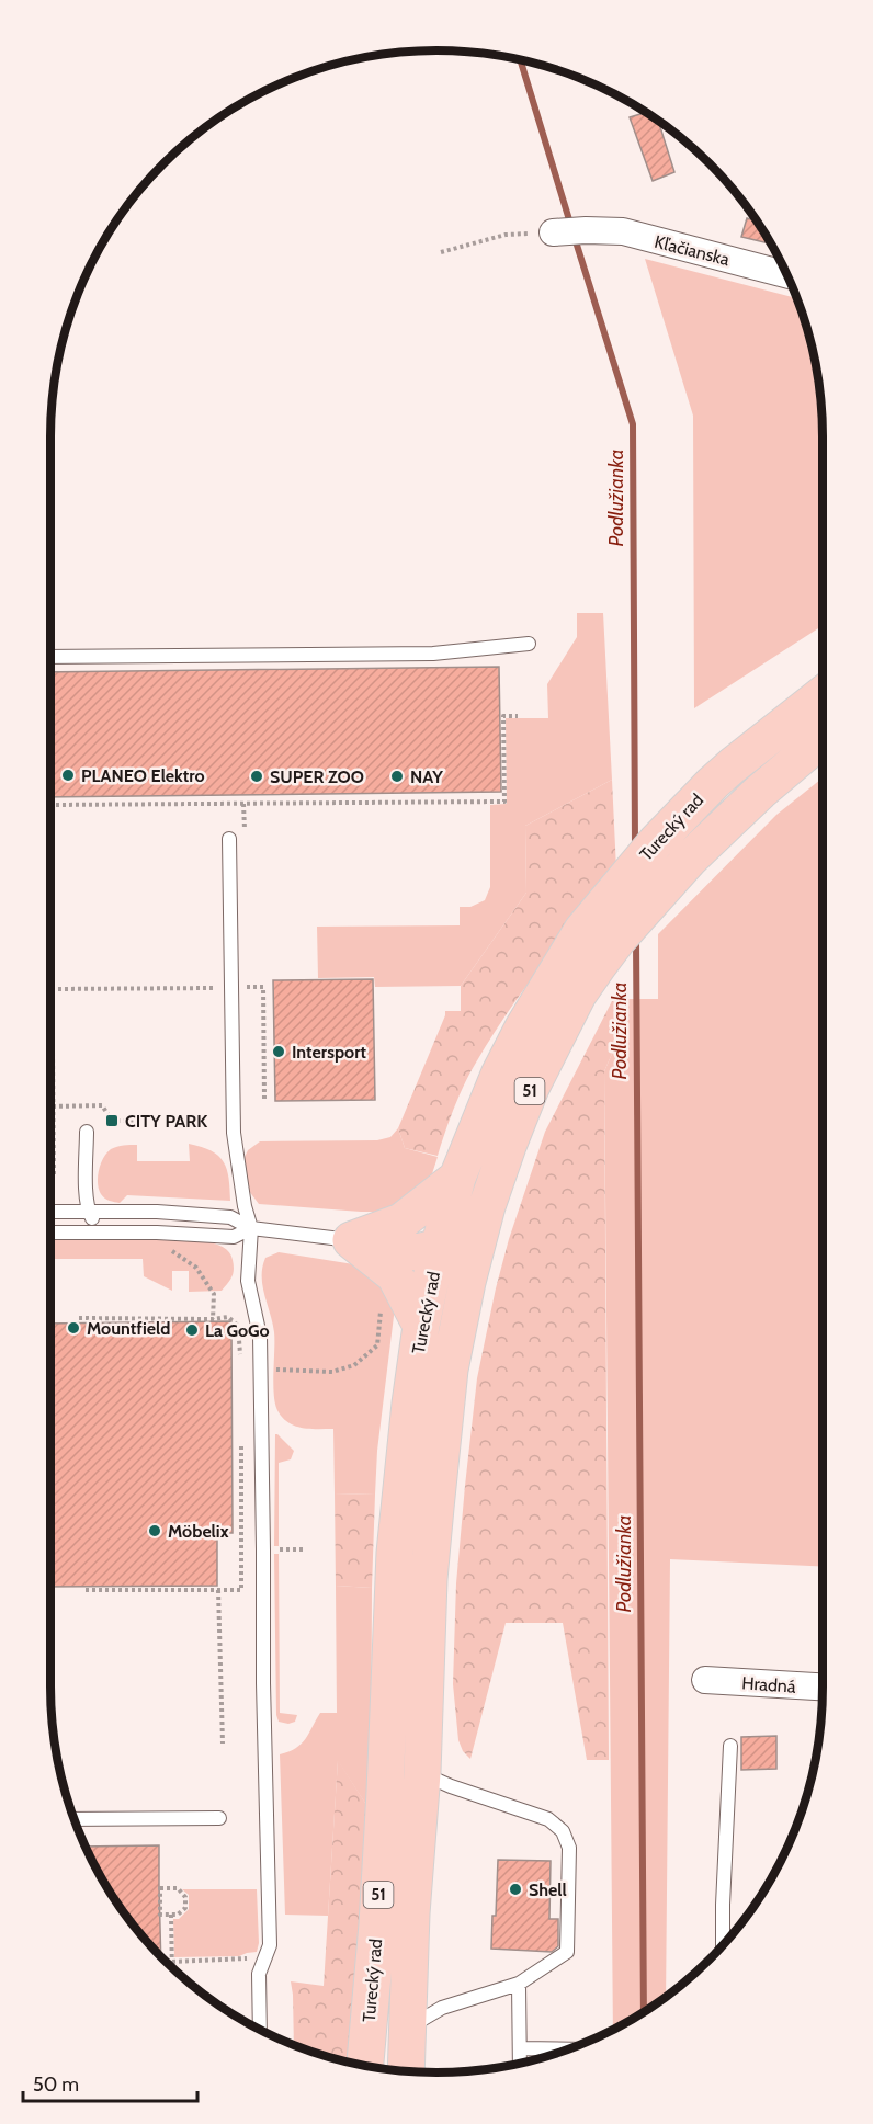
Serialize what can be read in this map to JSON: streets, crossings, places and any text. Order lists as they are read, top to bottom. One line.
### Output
{"streets":{"main road":["Turecký rad","51"],"street":["Kľačianska","Hradná"]},"water":["Podlužianka"],"places":{"other":["PLANEO Elektro","SUPER ZOO","NAY","Intersport","Mountfield","La GoGo","Möbelix","Shell"],"transit":["CITY PARK"]},"scale_bar":"50 m"}
